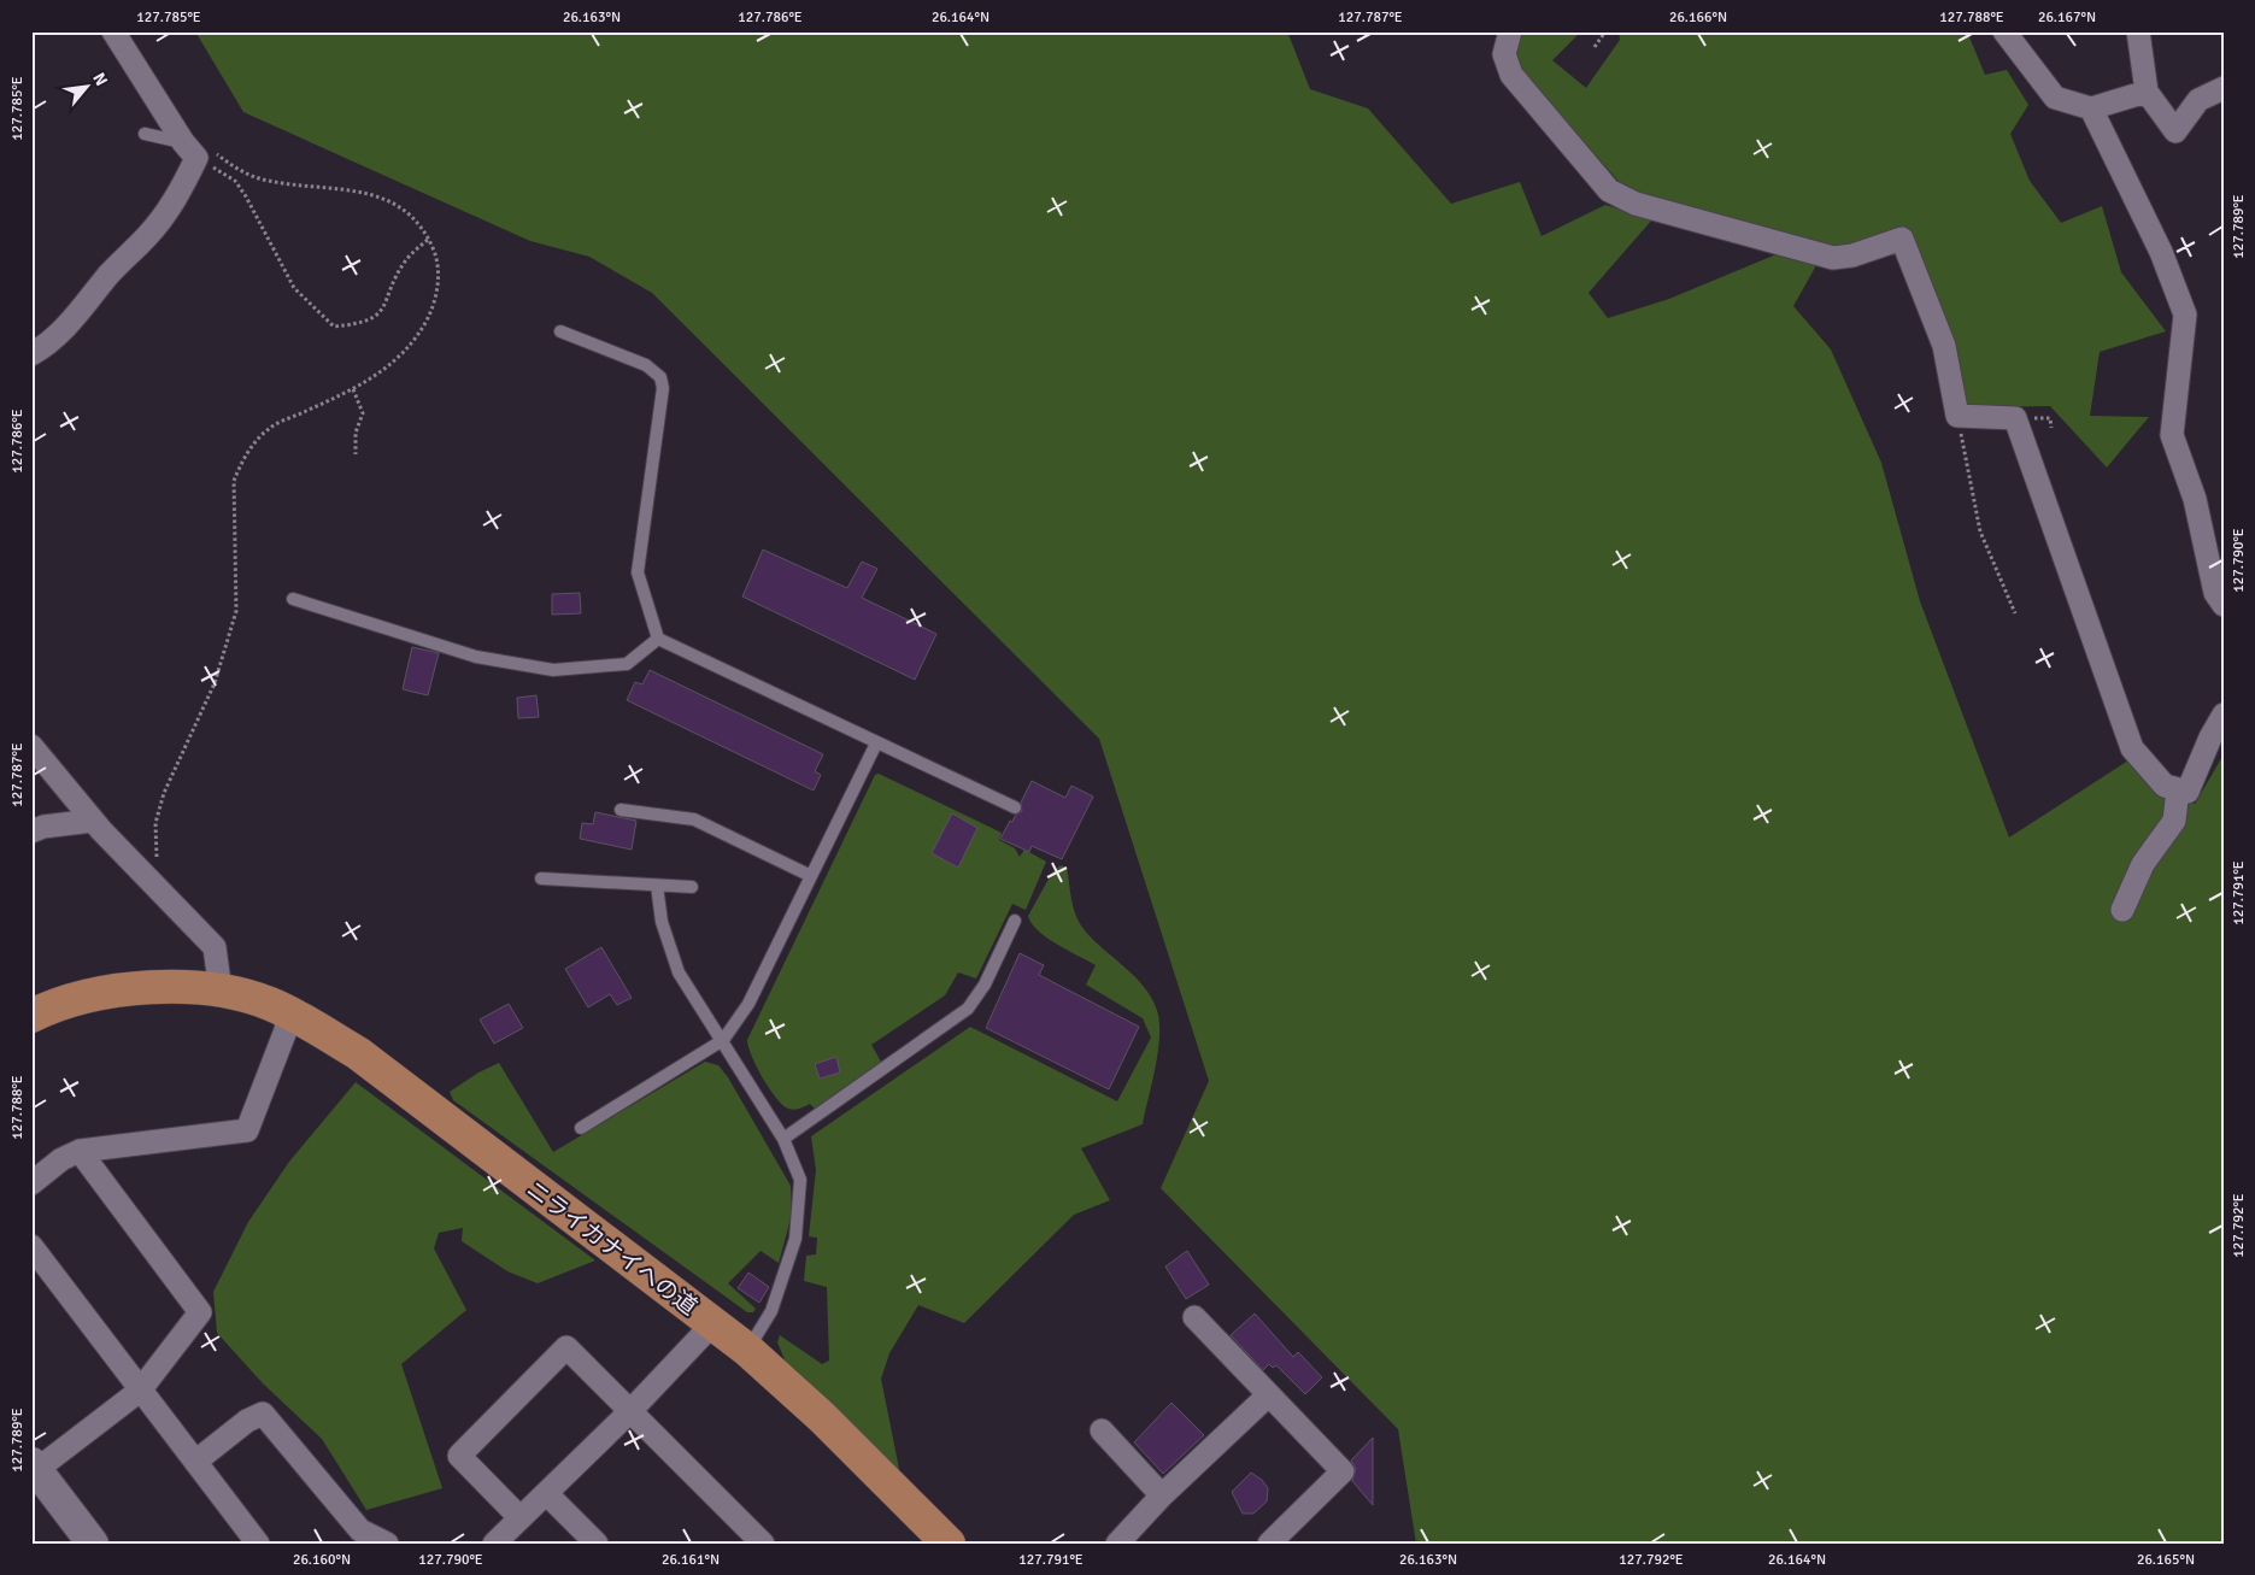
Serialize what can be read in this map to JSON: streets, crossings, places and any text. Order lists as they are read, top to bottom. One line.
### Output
{"streets":{"main road":["ニライカナイへの道"]},"north":"top right","coordinates":["127.785°E","26.163°N","127.786°E","26.164°N","127.787°E","26.166°N","127.788°E","26.167°N","127.789°E","127.790°E","127.791°E","127.792°E","26.160°N","26.161°N","26.165°N"]}
